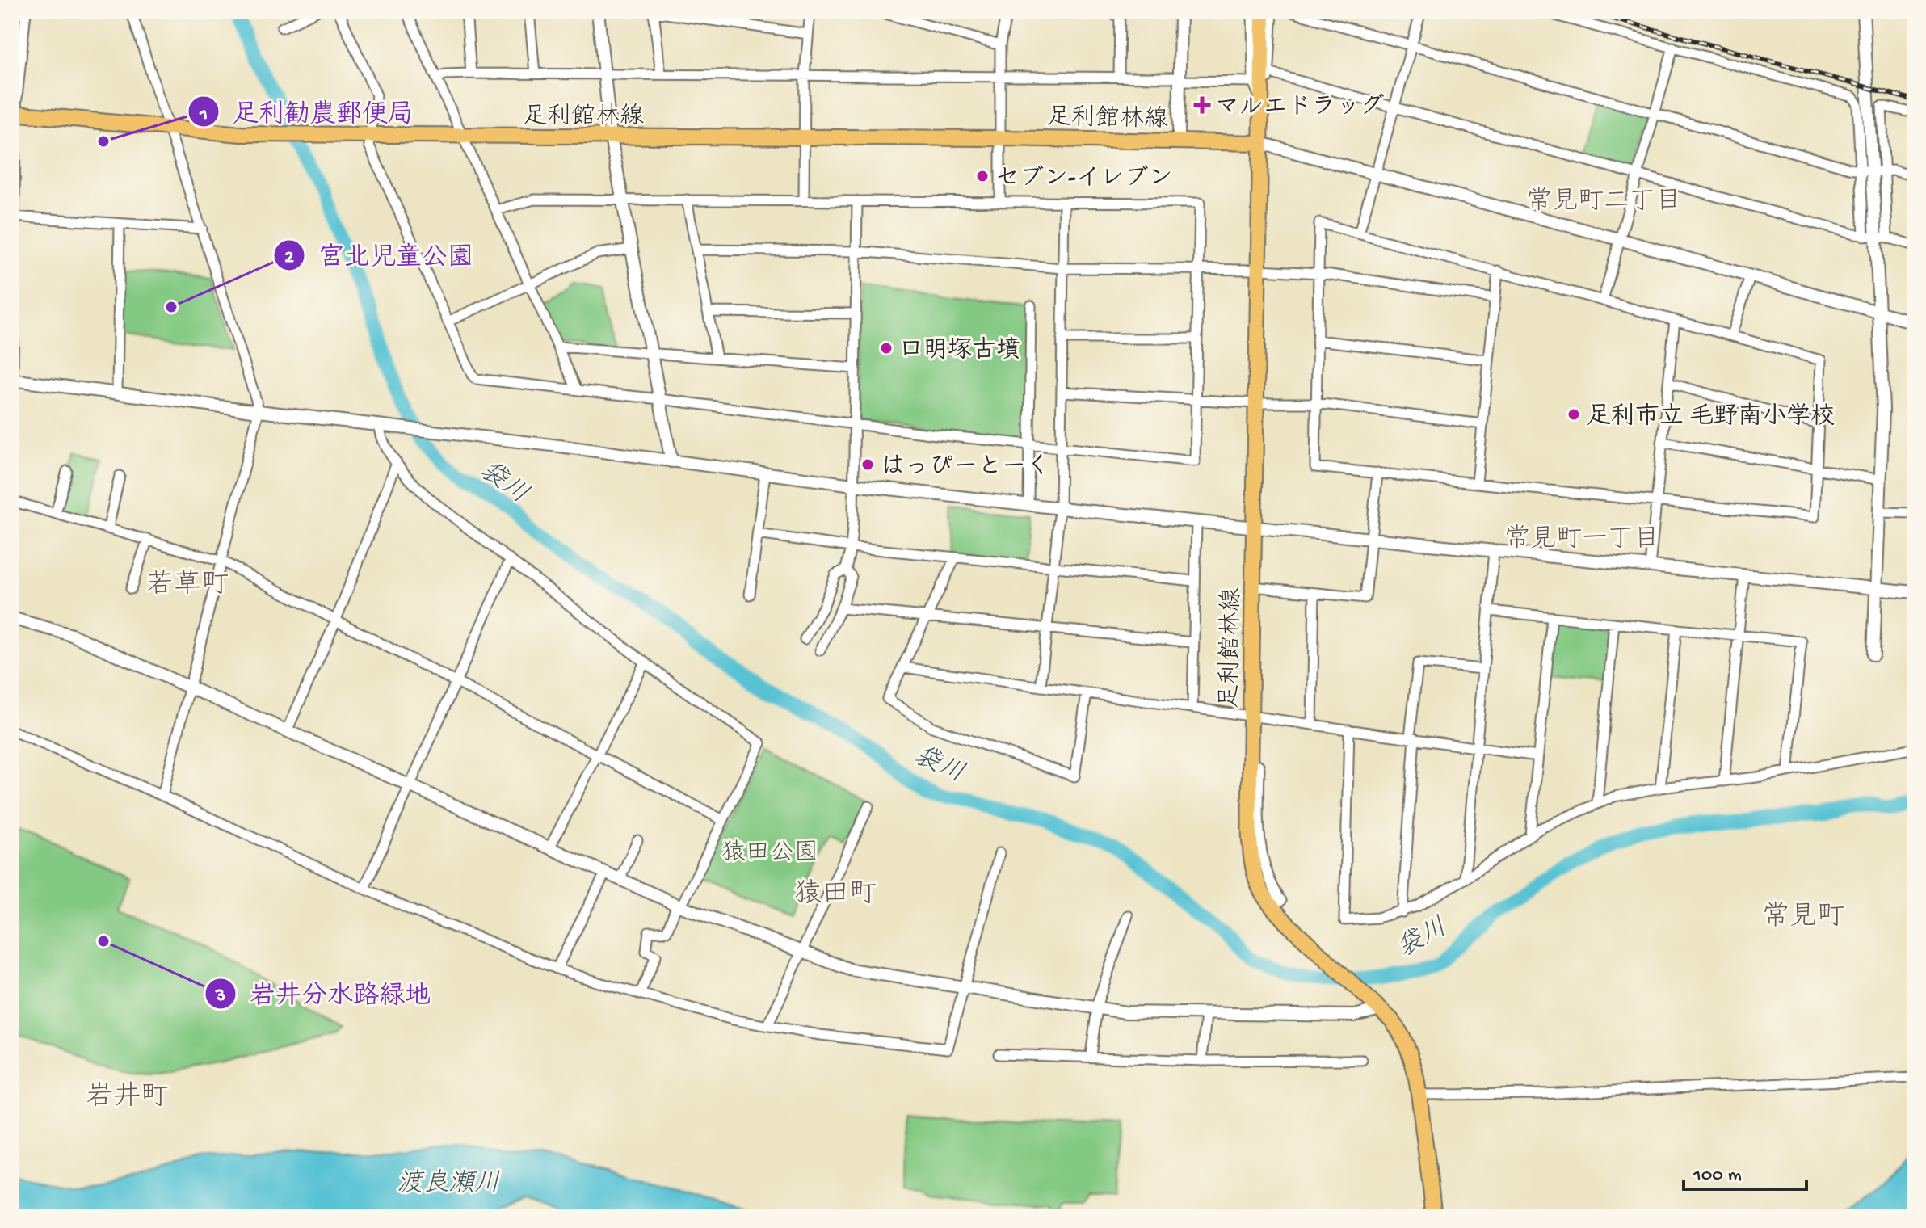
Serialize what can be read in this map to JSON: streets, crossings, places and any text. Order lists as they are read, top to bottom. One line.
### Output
{"streets":{"main road":["足利館林線"]},"districts":["常見町二丁目","常見町一丁目","若草町","猿田町","常見町","岩井町"],"water":["袋川","渡良瀬川"],"parks":["猿田公園"],"places":{"health":["マルエドラッグ"],"other":["足利勧農郵便局","セブン-イレブン","宮北児童公園","口明塚古墳","足利市立 毛野南小学校","はっぴーとーく","岩井分水路緑地"]},"scale_bar":"100 m"}
